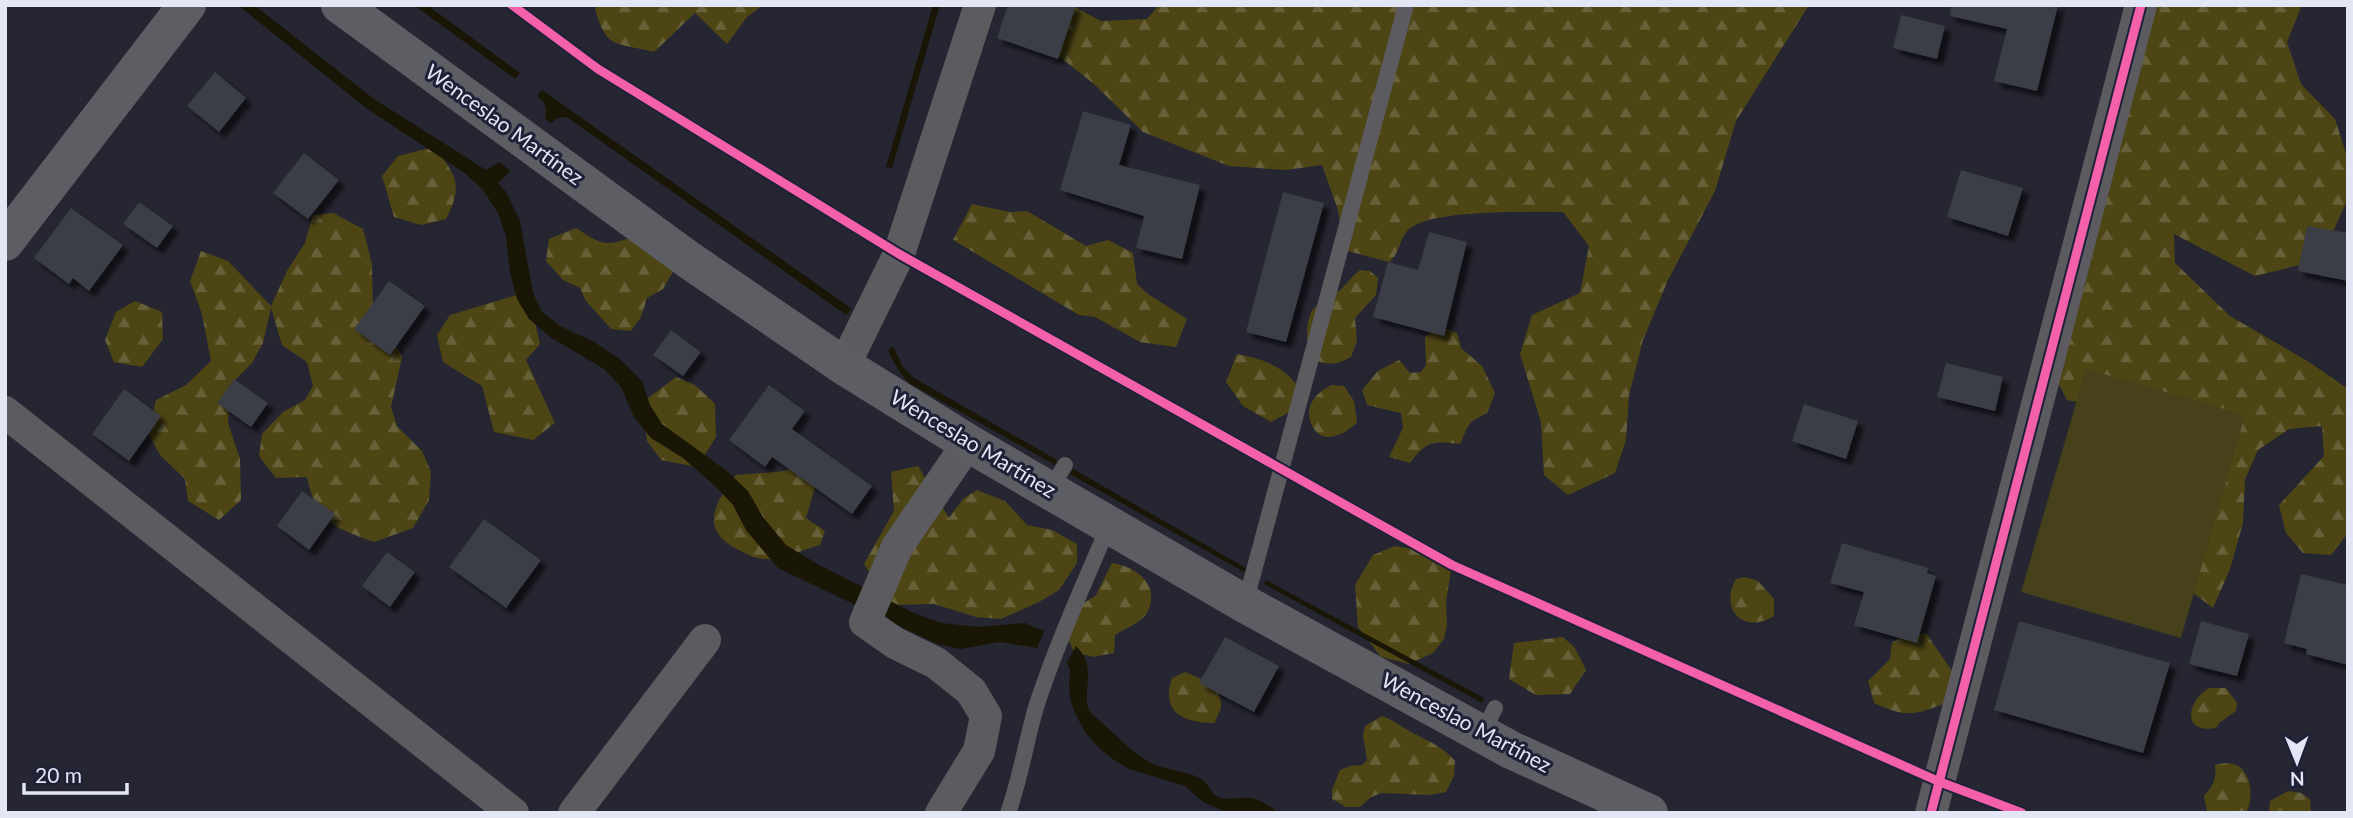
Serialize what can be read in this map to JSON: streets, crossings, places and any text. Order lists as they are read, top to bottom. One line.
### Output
{"streets":{"main road":["Wenceslao Martínez"]},"scale_bar":"20 m","north":"bottom"}
